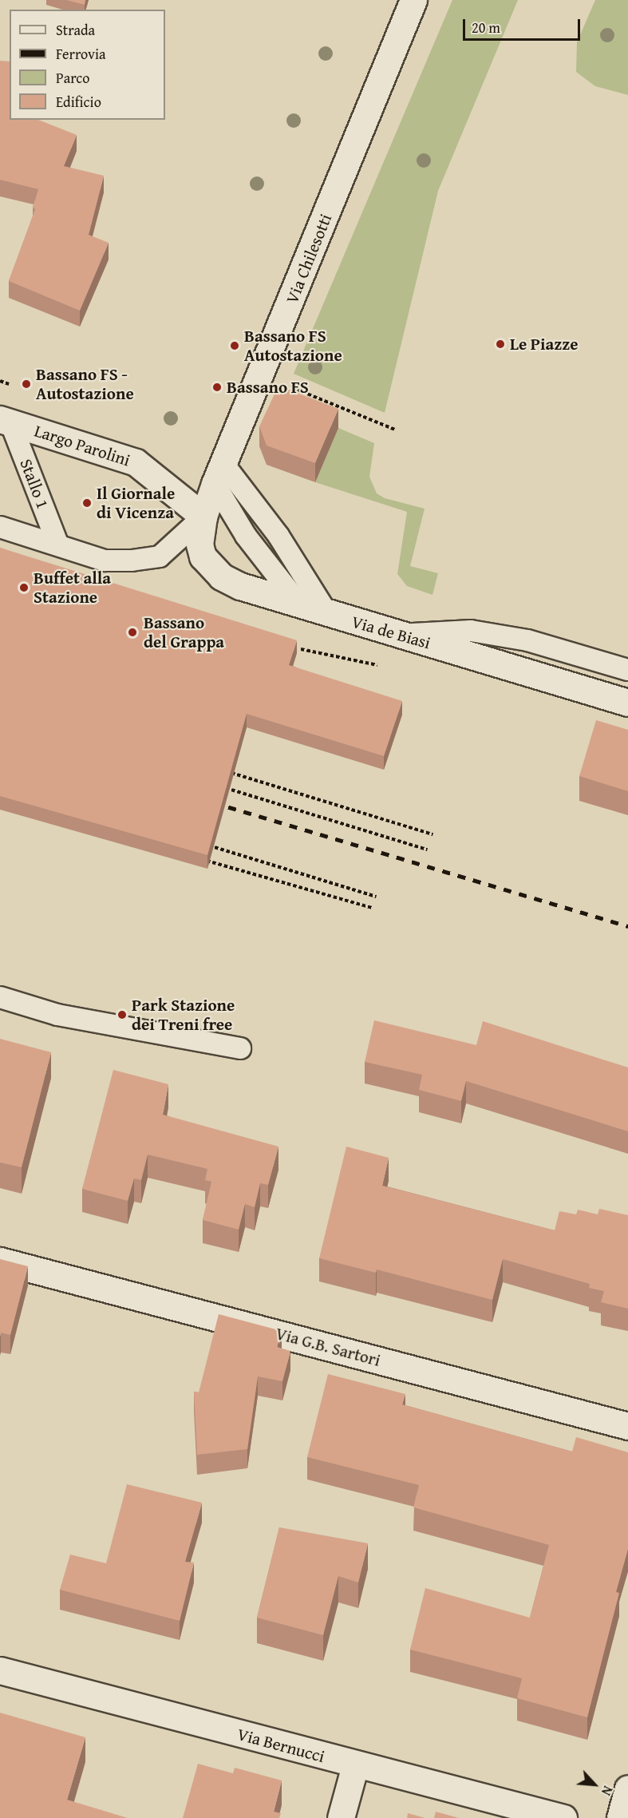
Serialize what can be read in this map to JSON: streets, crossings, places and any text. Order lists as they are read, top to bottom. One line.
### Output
{"streets":{"street":["Via Chilesotti","Largo Parolini","Via de Biasi","Via G.B. Sartori","Via Bernucci"],"lane":["Stallo 1"]},"crossings":[["Via Chilesotti","Largo Parolini"],["Via Chilesotti","Via de Biasi"],["Largo Parolini","Stallo 1"],["Largo Parolini","Via de Biasi"]],"places":["Le Piazze","Bassano FS Autostazione","Bassano FS - Autostazione","Bassano FS","Il Giornale di Vicenza","Buffet alla Stazione","Bassano del Grappa","Park Stazione dei Treni free"],"legend":["Strada","Ferrovia","Parco","Edificio"],"scale_bar":"20 m","north":"bottom right"}
